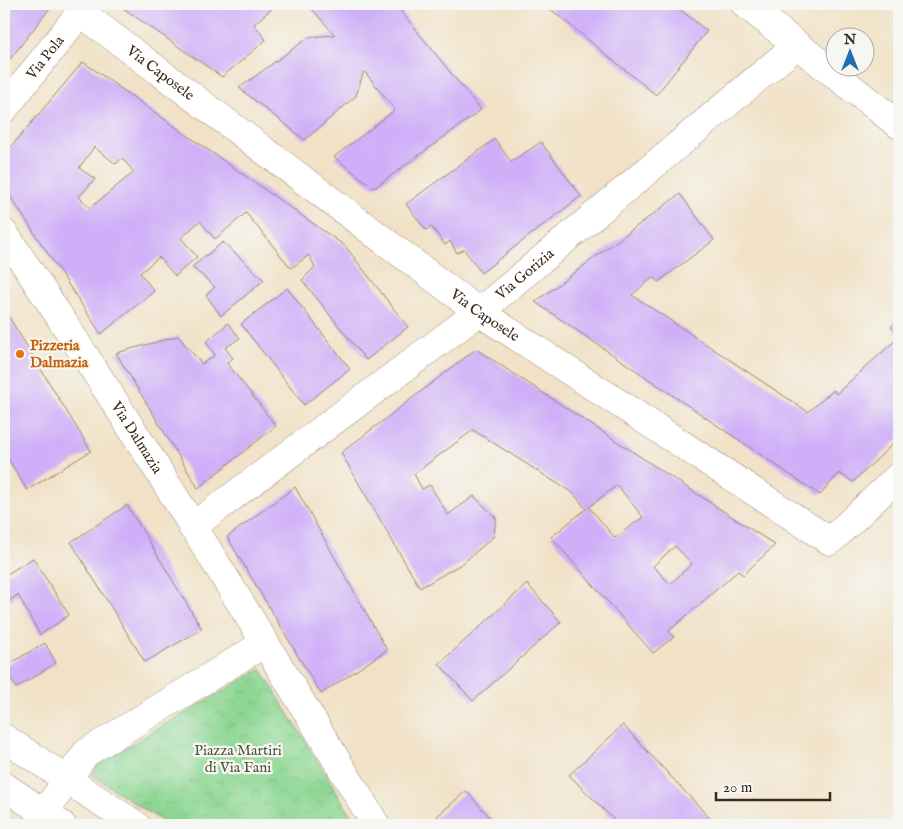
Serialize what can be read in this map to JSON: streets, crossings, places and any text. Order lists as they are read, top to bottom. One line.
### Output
{"streets":{"street":["Via Pola","Via Caposele","Via Gorizia","Via Dalmazia"]},"crossings":[["Via Pola","Via Caposele"],["Via Caposele","Via Gorizia"],["Via Gorizia","Via Dalmazia"]],"parks":["Piazza Martiri di Via Fani"],"places":["Pizzeria Dalmazia"],"scale_bar":"20 m","north":"top"}
